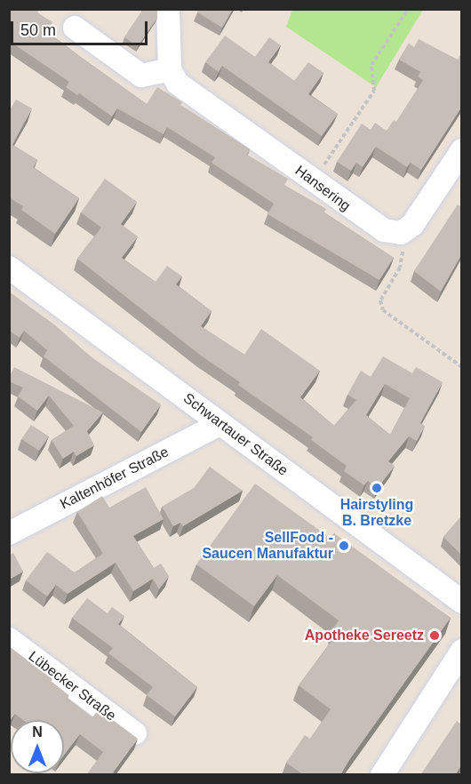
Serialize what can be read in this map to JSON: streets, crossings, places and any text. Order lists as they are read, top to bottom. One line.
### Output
{"streets":{"street":["Hansering","Schwartauer Straße","Kaltenhöfer Straße","Lübecker Straße"]},"crossings":[["Schwartauer Straße","Kaltenhöfer Straße"]],"places":["Hairstyling B. Bretzke","SellFood - Saucen Manufaktur","Apotheke Sereetz"],"scale_bar":"50 m","north":"top"}
